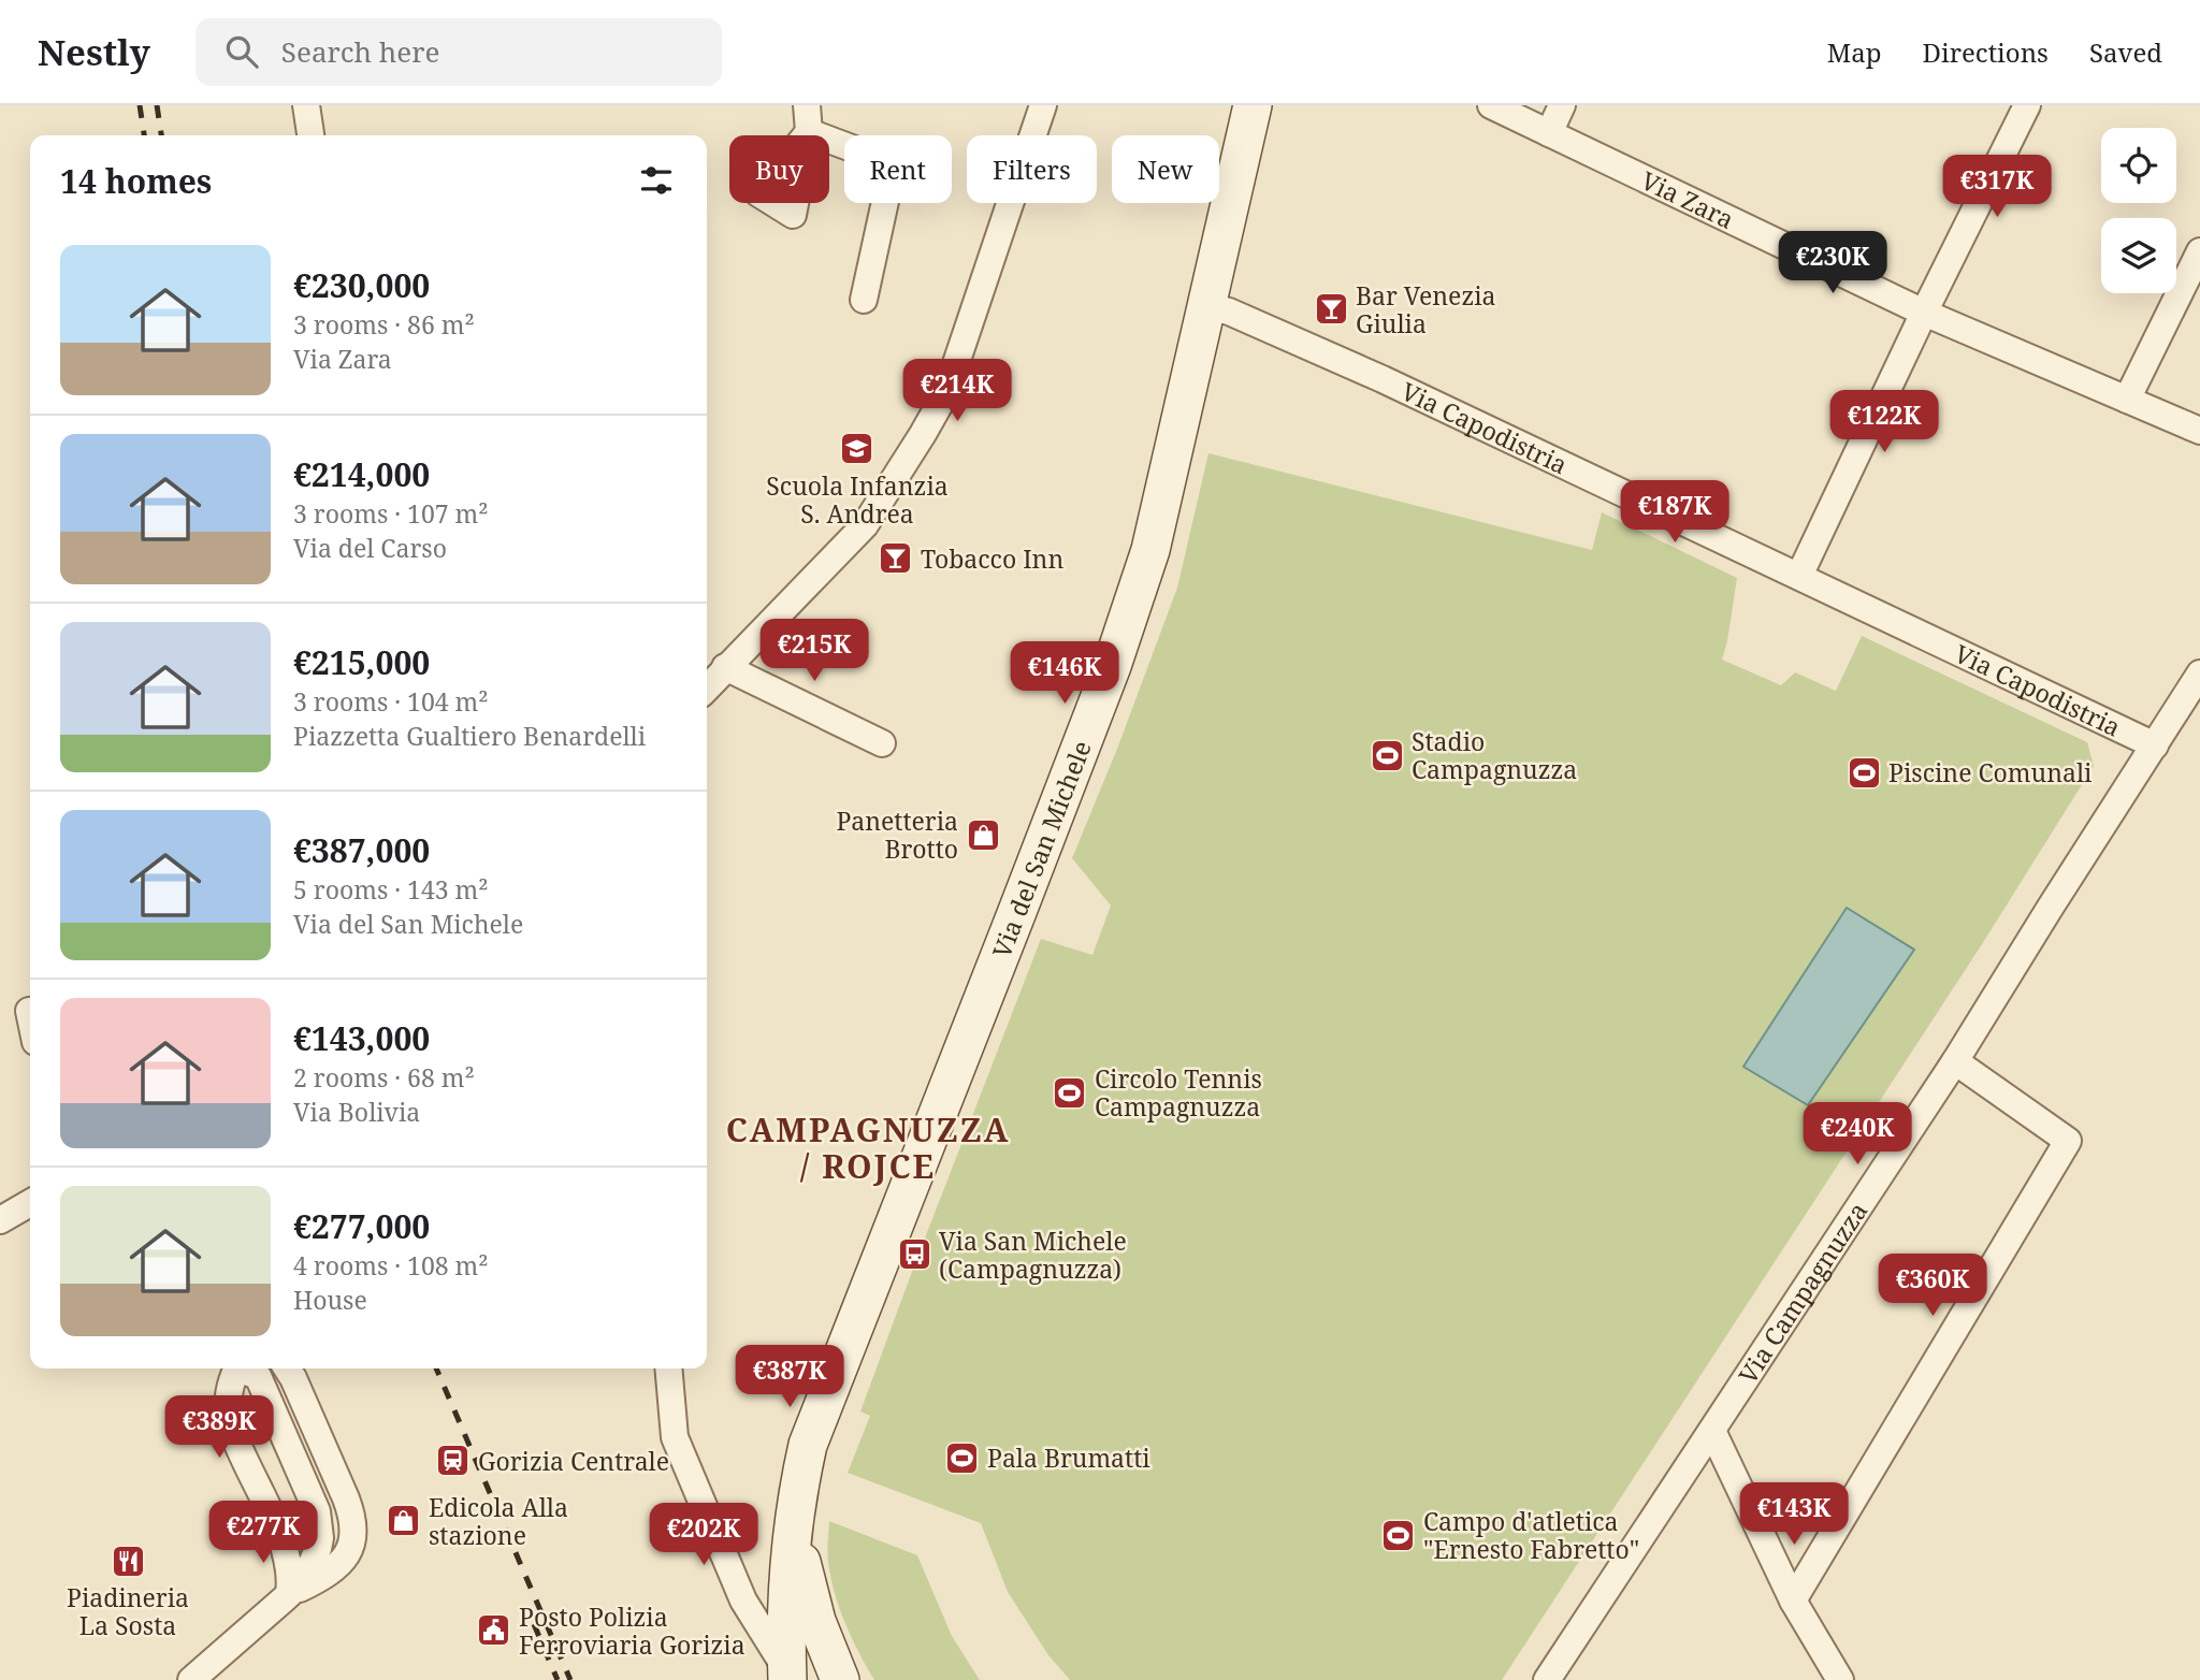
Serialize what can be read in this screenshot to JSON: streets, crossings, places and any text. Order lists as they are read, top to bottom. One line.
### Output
{"streets":{"main road":["Via del San Michele"],"street":["Via Zara","Via Capodistria","Via Campagnuzza"]},"crossings":[["Via Capodistria","Via del San Michele"],["Via Capodistria","Via Campagnuzza"]],"districts":["CAMPAGNUZZA / ROJCE"],"places":{"bar":["Bar Venezia Giulia","Tobacco Inn"],"school or university":["Scuola Infanzia S. Andrea"],"sports":["Stadio Campagnuzza","Piscine Comunali","Circolo Tennis Campagnuzza","Pala Brumatti","Campo d'atletica \"Ernesto Fabretto\""],"shop":["Panetteria Brotto","Edicola Alla stazione"],"bus stop":["Via San Michele (Campagnuzza)"],"station":["Gorizia Centrale"],"restaurant":["Piadineria La Sosta"],"public building":["Posto Polizia Ferroviaria Gorizia"]},"page":{"header":"Nestly","search":"Search here","nav":["Map","Directions","Saved"],"chip":["Buy","Rent","Filters","New"],"heading":"14 homes","price":["€317K","€230K","€214K","€122K","€187K","€215K","€146K","€240K","€360K","€387K","€389K","€143K","€277K","€202K"],"list":[{"name":"€230,000","note":"3 rooms · 86 m² · Via Zara"},{"name":"€214,000","note":"3 rooms · 107 m² · Via del Carso"},{"name":"€215,000","note":"3 rooms · 104 m² · Piazzetta Gualtiero Benardelli"},{"name":"€387,000","note":"5 rooms · 143 m² · Via del San Michele"},{"name":"€143,000","note":"2 rooms · 68 m² · Via Bolivia"},{"name":"€277,000","note":"4 rooms · 108 m² · House"}]}}
